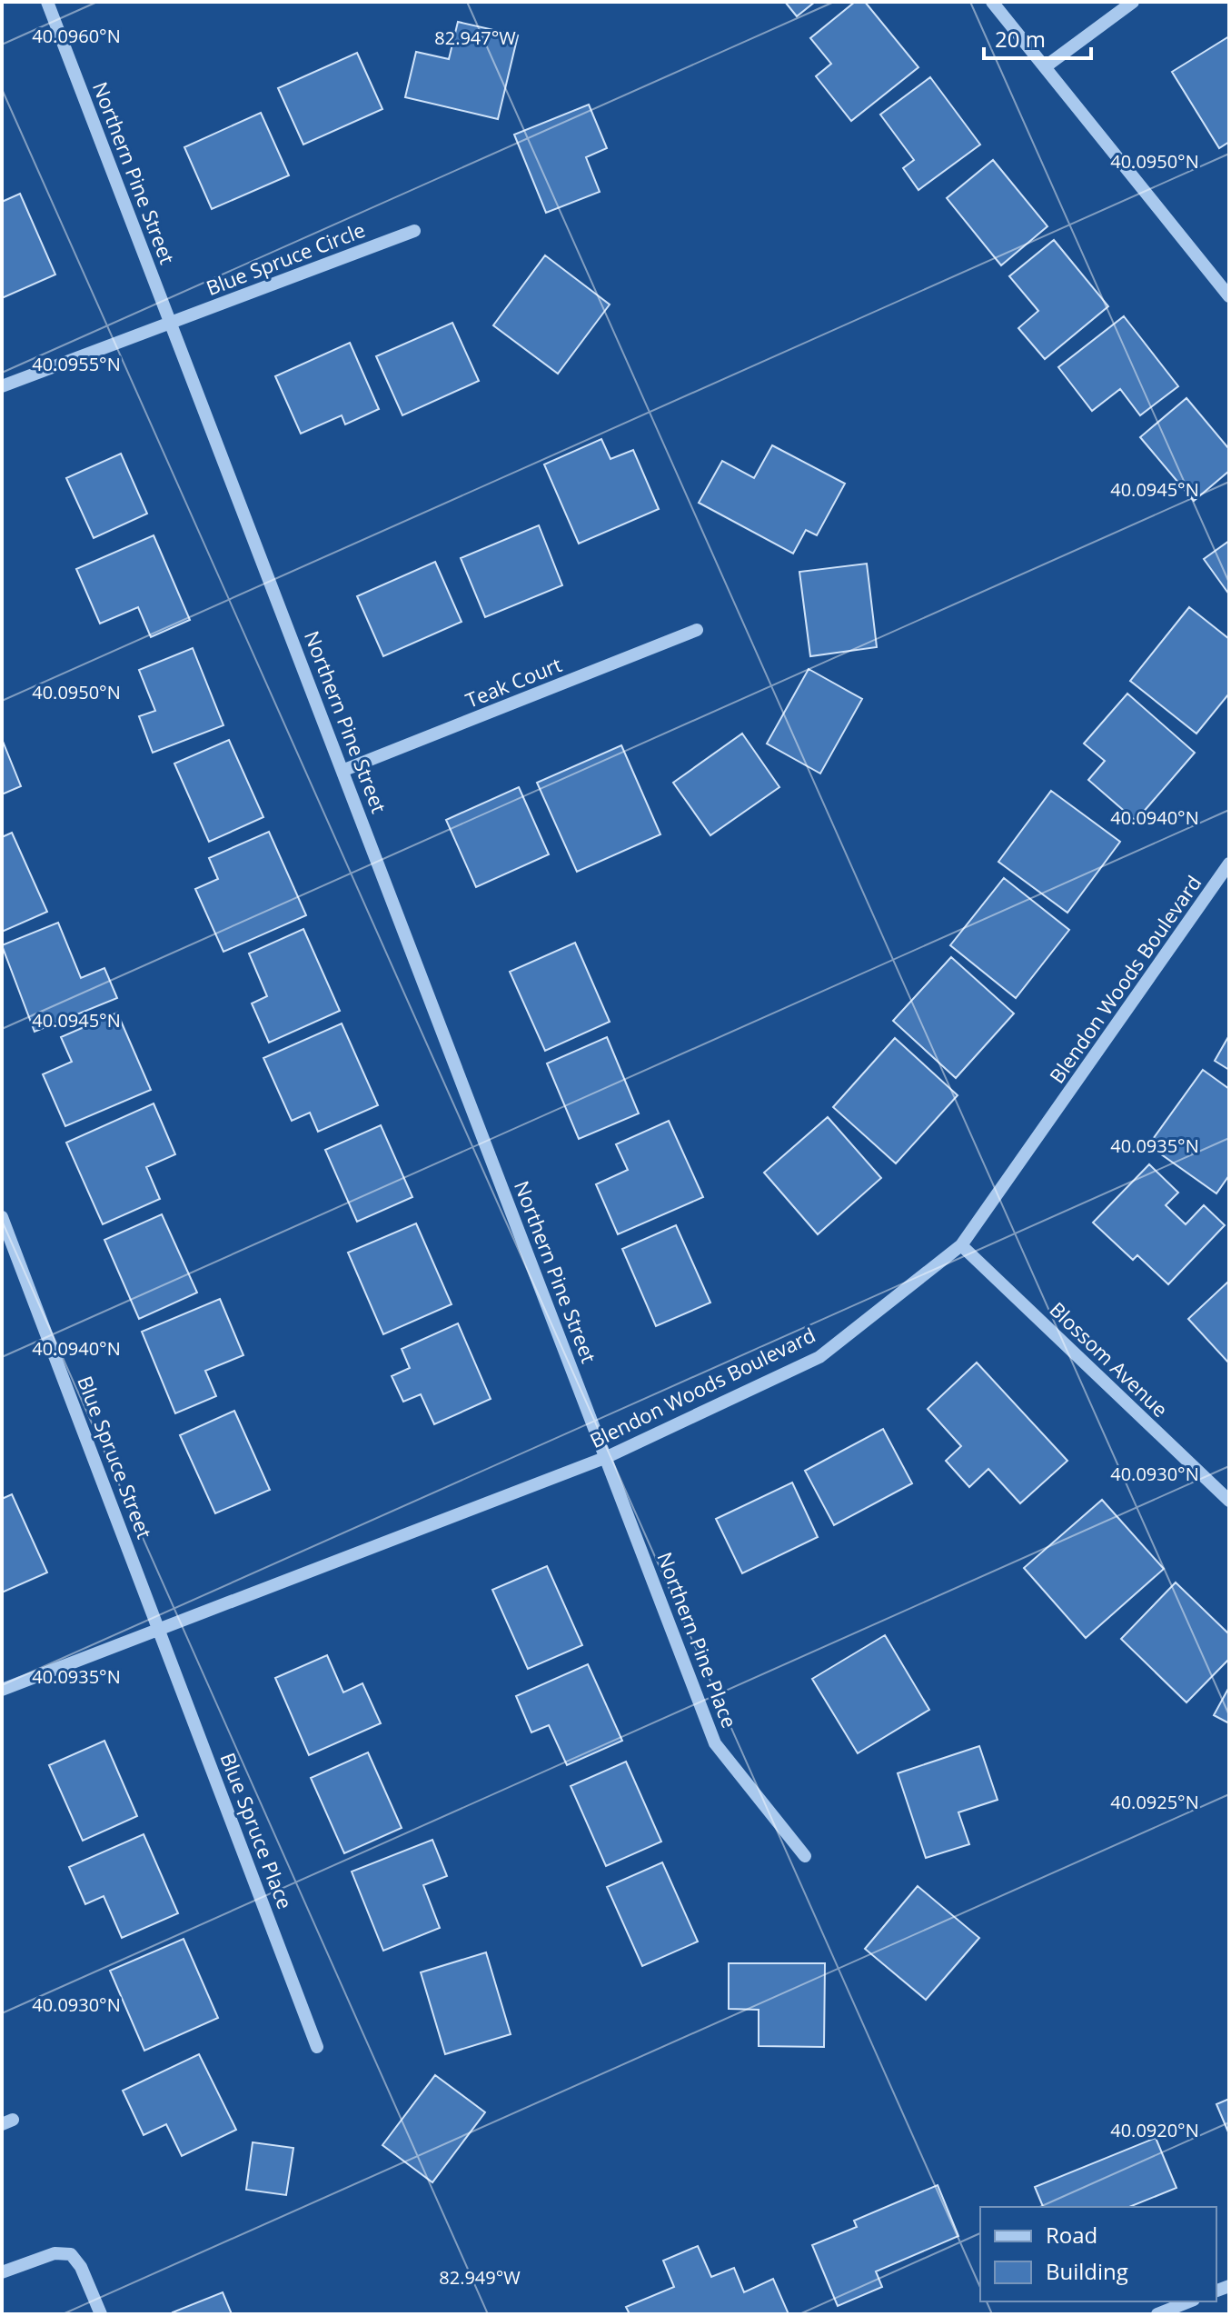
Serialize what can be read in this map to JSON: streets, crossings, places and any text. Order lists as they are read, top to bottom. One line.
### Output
{"streets":{"street":["Northern Pine Street","Blue Spruce Circle","Teak Court","Blendon Woods Boulevard","Blossom Avenue","Blue Spruce Street","Northern Pine Place","Blue Spruce Place"]},"crossings":[["Northern Pine Street","Blue Spruce Circle"],["Northern Pine Street","Teak Court"],["Northern Pine Street","Blendon Woods Boulevard"],["Northern Pine Street","Northern Pine Place"],["Blendon Woods Boulevard","Blossom Avenue"],["Blendon Woods Boulevard","Blue Spruce Street"],["Blendon Woods Boulevard","Northern Pine Place"],["Blendon Woods Boulevard","Blue Spruce Place"],["Blue Spruce Street","Blue Spruce Place"]],"legend":["Road","Building"],"scale_bar":"20 m","coordinates":["40.0960°N","82.947°W","40.0950°N","40.0955°N","40.0945°N","40.0940°N","40.0935°N","40.0930°N","40.0925°N","40.0920°N","82.949°W"]}
